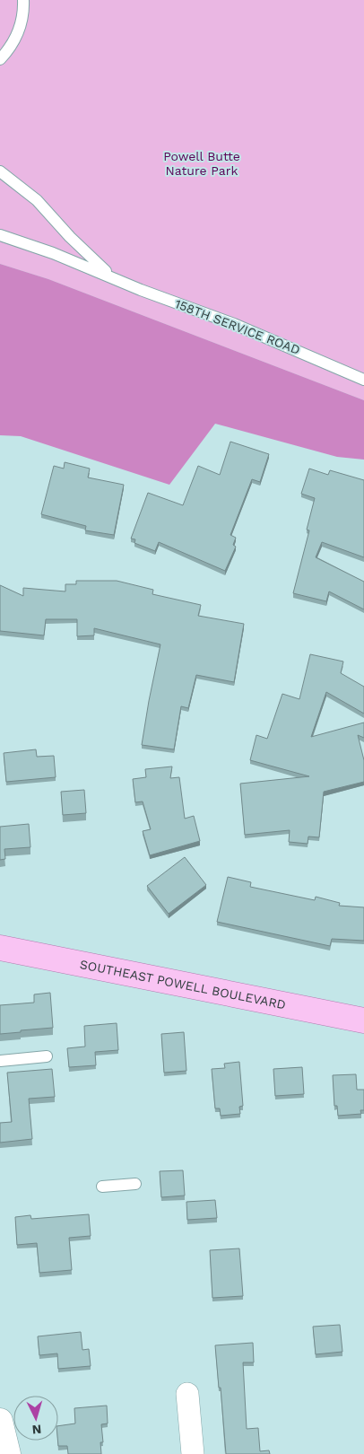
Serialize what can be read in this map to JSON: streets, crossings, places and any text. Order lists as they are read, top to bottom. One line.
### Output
{"streets":{"main road":["SOUTHEAST POWELL BOULEVARD"],"lane":["158TH SERVICE ROAD"]},"parks":["Powell Butte Nature Park"],"north":"bottom"}
